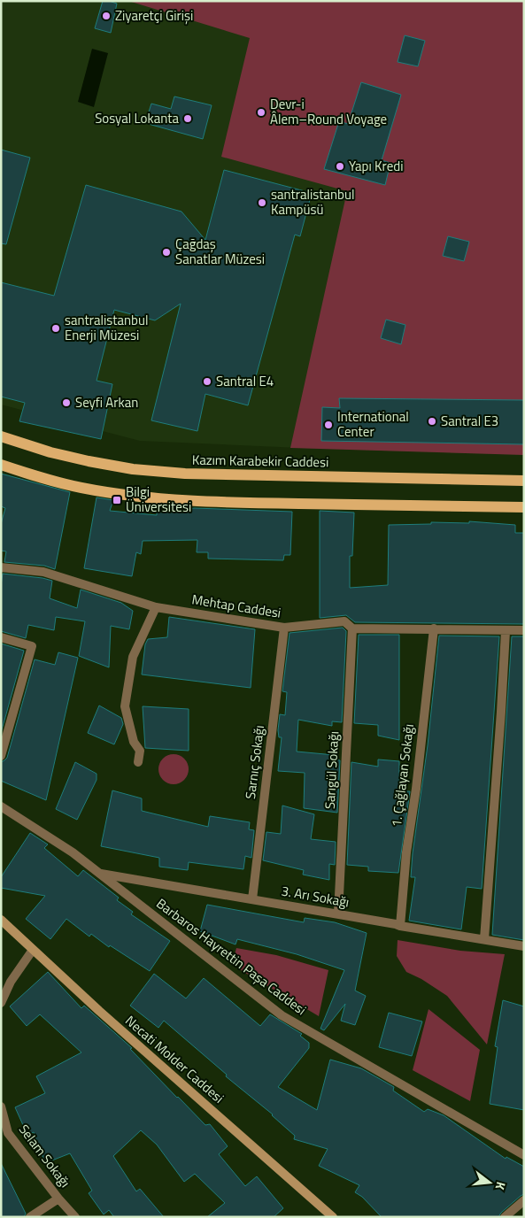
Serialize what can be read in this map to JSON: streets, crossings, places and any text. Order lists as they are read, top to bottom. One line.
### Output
{"streets":{"main road":["Kazım Karabekir Caddesi","Necati Molder Caddesi"],"street":["Mehtap Caddesi","Sarnıç Sokağı","Sarıgül Sokağı","1. Çağlayan Sokağı","3. Arı Sokağı","Barbaros Hayrettin Paşa Caddesi","Selam Sokağı"]},"crossings":[["Mehtap Caddesi","Sarnıç Sokağı"],["Mehtap Caddesi","Sarıgül Sokağı"],["Mehtap Caddesi","1. Çağlayan Sokağı"],["Sarnıç Sokağı","3. Arı Sokağı"],["Sarıgül Sokağı","3. Arı Sokağı"],["1. Çağlayan Sokağı","3. Arı Sokağı"],["3. Arı Sokağı","Barbaros Hayrettin Paşa Caddesi"]],"places":{"other":["Ziyaretçi Girişi","Devr-i Âlem–Round Voyage","Sosyal Lokanta","Yapı Kredi","santralistanbul Kampüsü","Çağdaş Sanatlar Müzesi","santralistanbul Enerji Müzesi","Santral E4","Seyfi Arkan","Santral E3","International Center"],"transit":["Bilgi Üniversitesi"]},"north":"right"}
